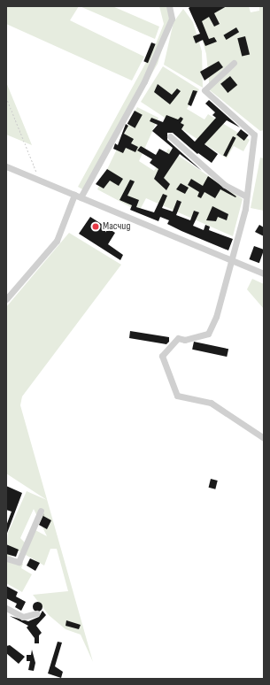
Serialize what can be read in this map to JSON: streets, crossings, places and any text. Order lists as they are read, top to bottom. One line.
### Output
{"places":["Масчид"]}
